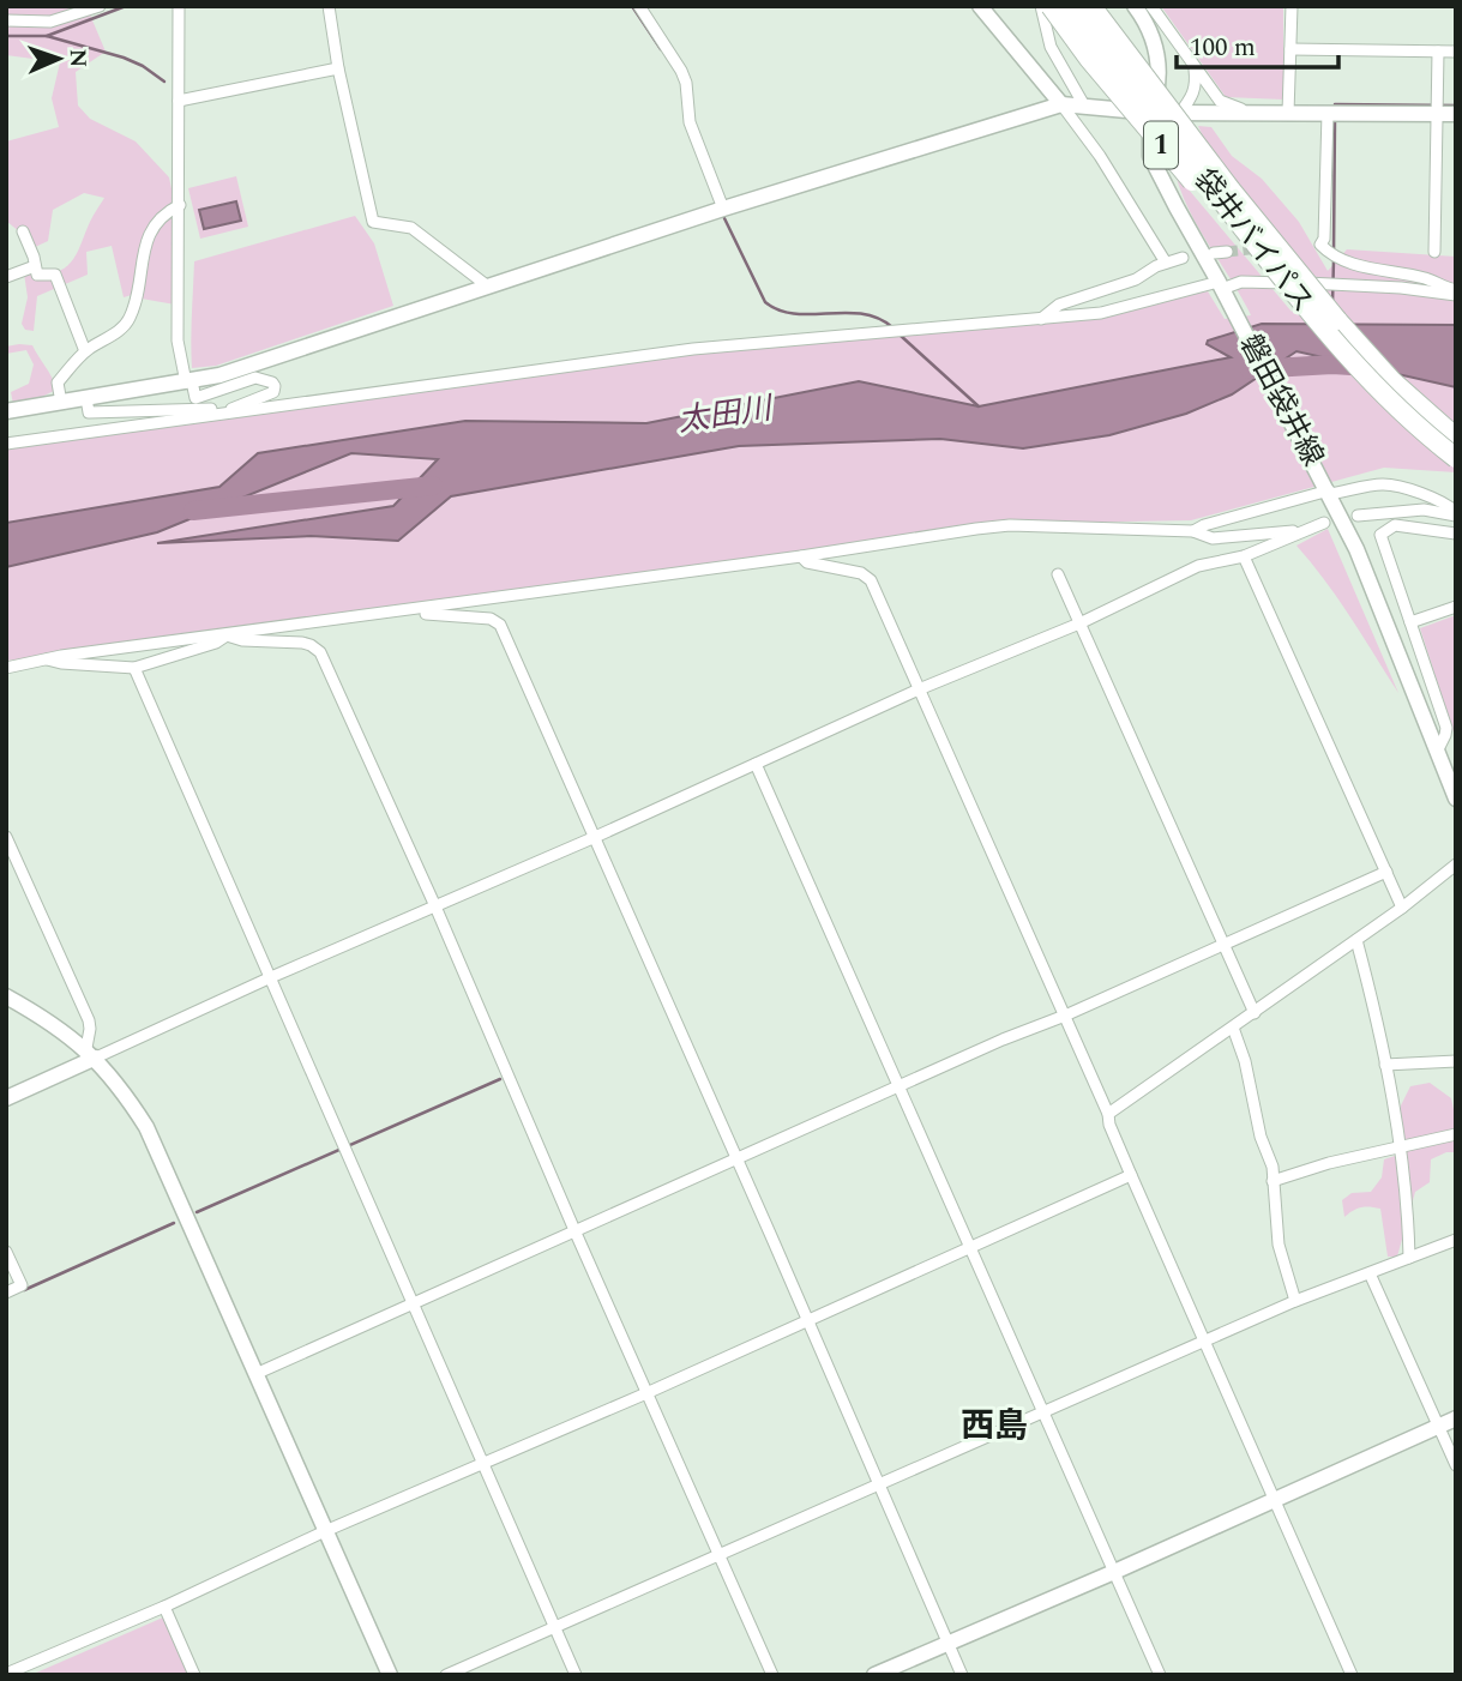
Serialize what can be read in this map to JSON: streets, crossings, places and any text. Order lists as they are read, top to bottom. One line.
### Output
{"streets":{"highway":["1","袋井バイパス"],"street":["磐田袋井線"]},"crossings":[["1","袋井バイパス"]],"districts":["西島"],"water":["太田川"],"scale_bar":"100 m","north":"right"}
